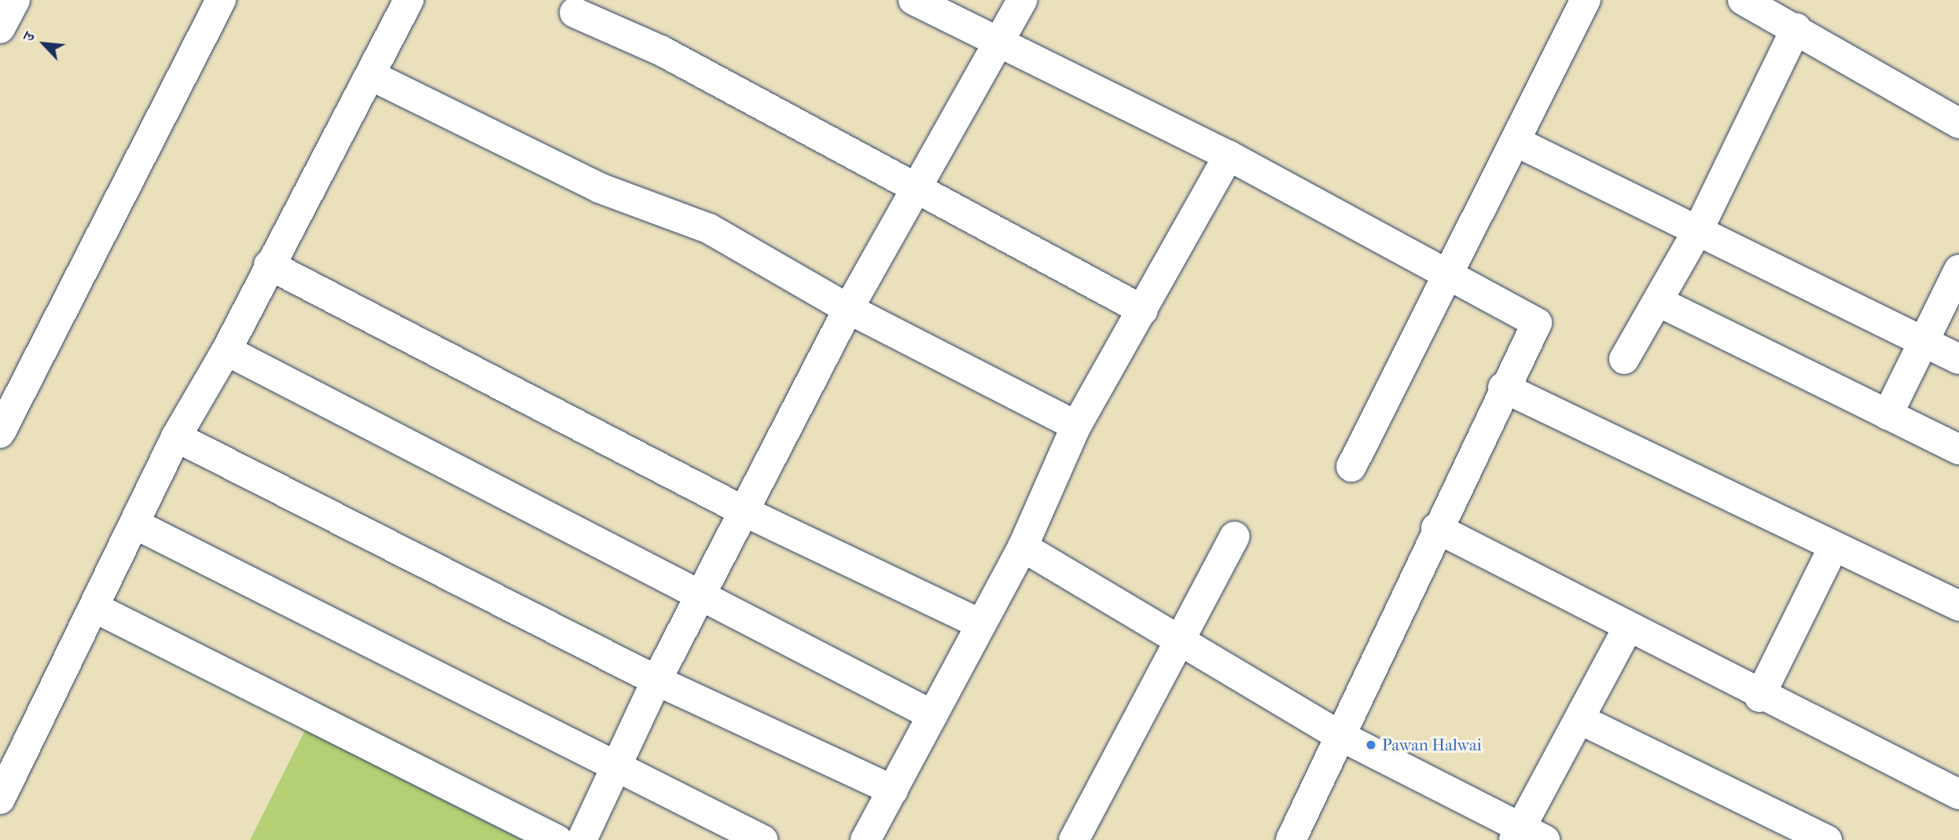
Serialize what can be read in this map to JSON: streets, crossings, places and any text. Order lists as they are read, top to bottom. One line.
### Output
{"places":["Pawan Halwai"],"north":"top left"}
